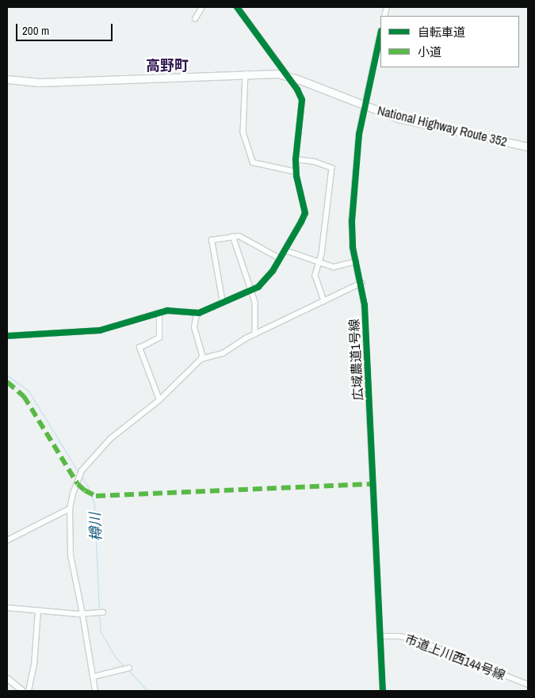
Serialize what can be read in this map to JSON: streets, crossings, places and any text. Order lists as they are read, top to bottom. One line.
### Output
{"streets":{"highway":["National Highway Route 352"],"street":["広域農道1号線","市道上川西144号線"]},"crossings":[["National Highway Route 352","広域農道1号線"],["広域農道1号線","市道上川西144号線"]],"districts":["高野町"],"water":["樽川"],"legend":["自転車道","小道"],"scale_bar":"200 m"}
